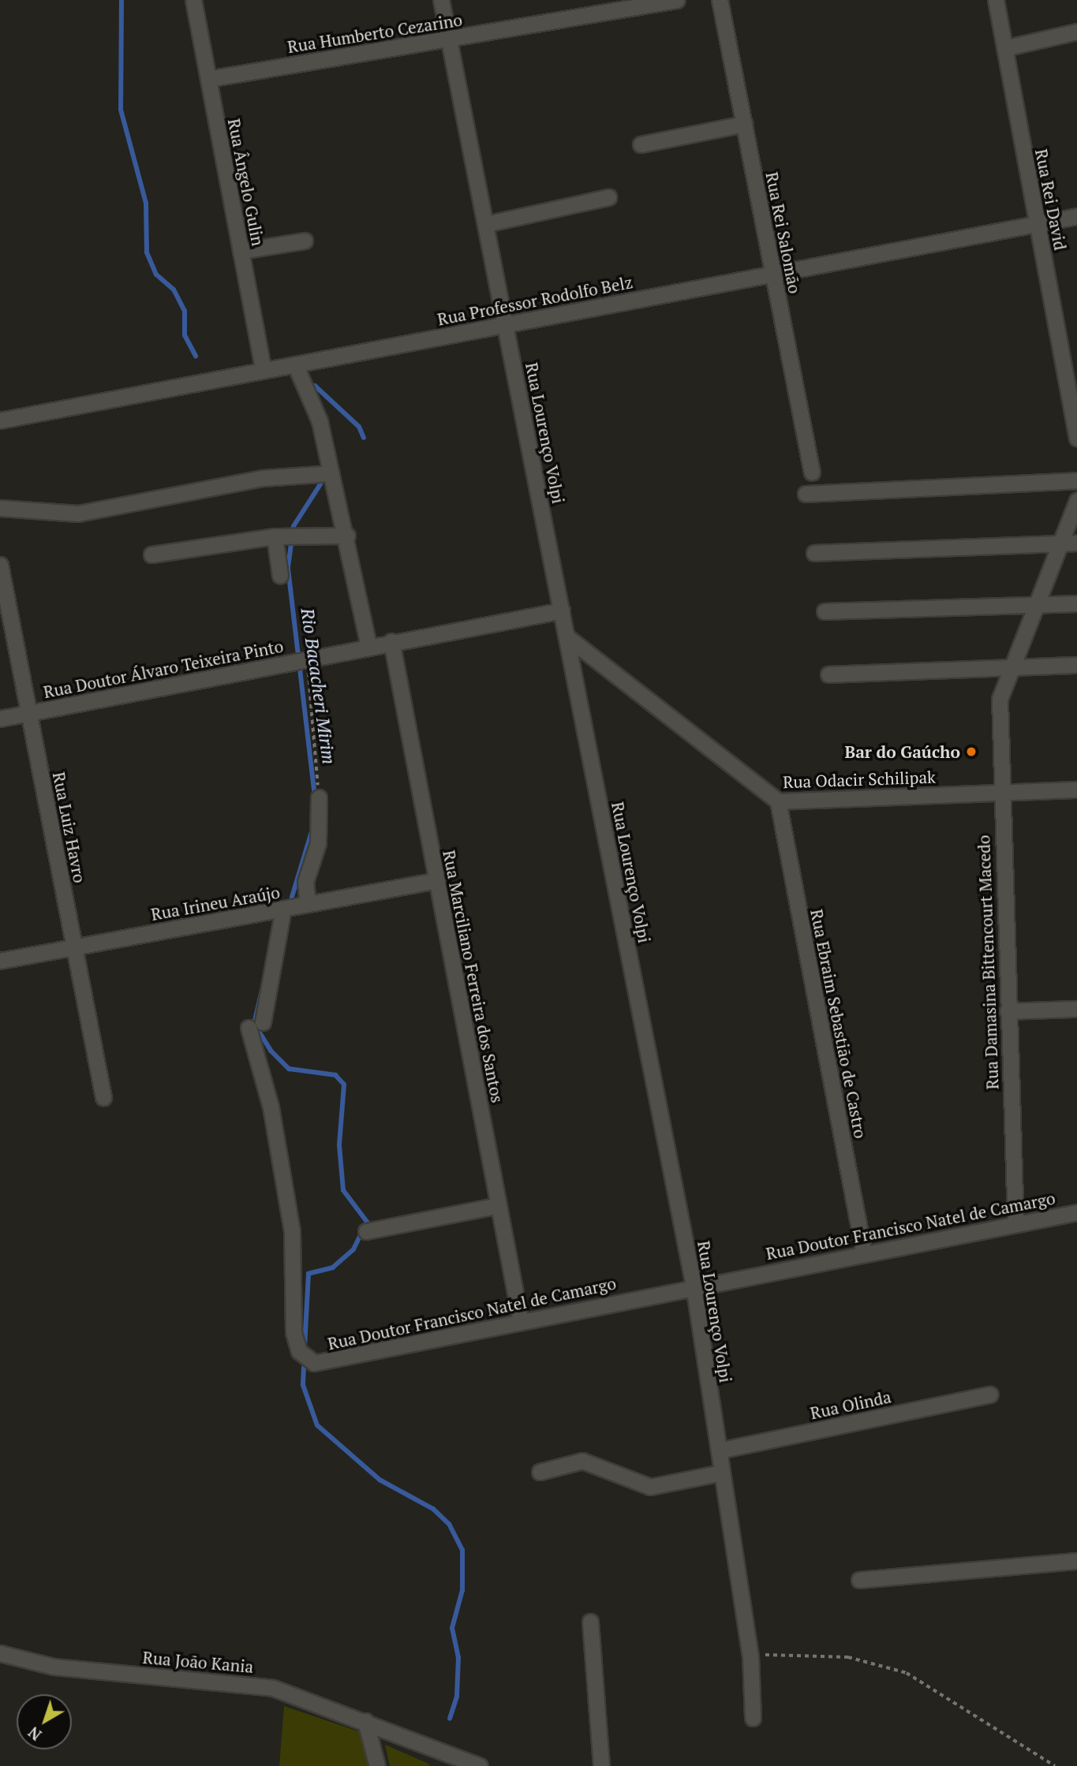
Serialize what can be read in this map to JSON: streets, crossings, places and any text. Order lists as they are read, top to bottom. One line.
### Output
{"streets":{"street":["Rua Humberto Cezarino","Rua Ângelo Gulin","Rua Rei David","Rua Rei Salomão","Rua Professor Rodolfo Belz","Rua Lourenço Volpi","Rua Doutor Álvaro Teixeira Pinto","Rua Odacir Schilipak","Rua Luiz Havro","Rua Irineu Araújo","Rua Damasina Bittencourt Macedo","Rua Marciliano Ferreira dos Santos","Rua Ebraim Sebastião de Castro","Rua Doutor Francisco Natel de Camargo","Rua Olinda","Rua João Kania"]},"crossings":[["Rua Humberto Cezarino","Rua Ângelo Gulin"],["Rua Humberto Cezarino","Rua Lourenço Volpi"],["Rua Ângelo Gulin","Rua Professor Rodolfo Belz"],["Rua Rei David","Rua Professor Rodolfo Belz"],["Rua Rei Salomão","Rua Professor Rodolfo Belz"],["Rua Professor Rodolfo Belz","Rua Lourenço Volpi"],["Rua Lourenço Volpi","Rua Doutor Álvaro Teixeira Pinto"],["Rua Lourenço Volpi","Rua Odacir Schilipak"],["Rua Lourenço Volpi","Rua Doutor Francisco Natel de Camargo"],["Rua Lourenço Volpi","Rua Olinda"],["Rua Doutor Álvaro Teixeira Pinto","Rua Luiz Havro"],["Rua Doutor Álvaro Teixeira Pinto","Rua Marciliano Ferreira dos Santos"],["Rua Odacir Schilipak","Rua Damasina Bittencourt Macedo"],["Rua Odacir Schilipak","Rua Ebraim Sebastião de Castro"],["Rua Luiz Havro","Rua Irineu Araújo"],["Rua Irineu Araújo","Rua Marciliano Ferreira dos Santos"],["Rua Irineu Araújo","Rua Doutor Francisco Natel de Camargo"],["Rua Damasina Bittencourt Macedo","Rua Doutor Francisco Natel de Camargo"],["Rua Marciliano Ferreira dos Santos","Rua Doutor Francisco Natel de Camargo"],["Rua Ebraim Sebastião de Castro","Rua Doutor Francisco Natel de Camargo"]],"water":["Rio Bacacheri Mirim"],"places":["Bar do Gaúcho"],"north":"bottom left"}
